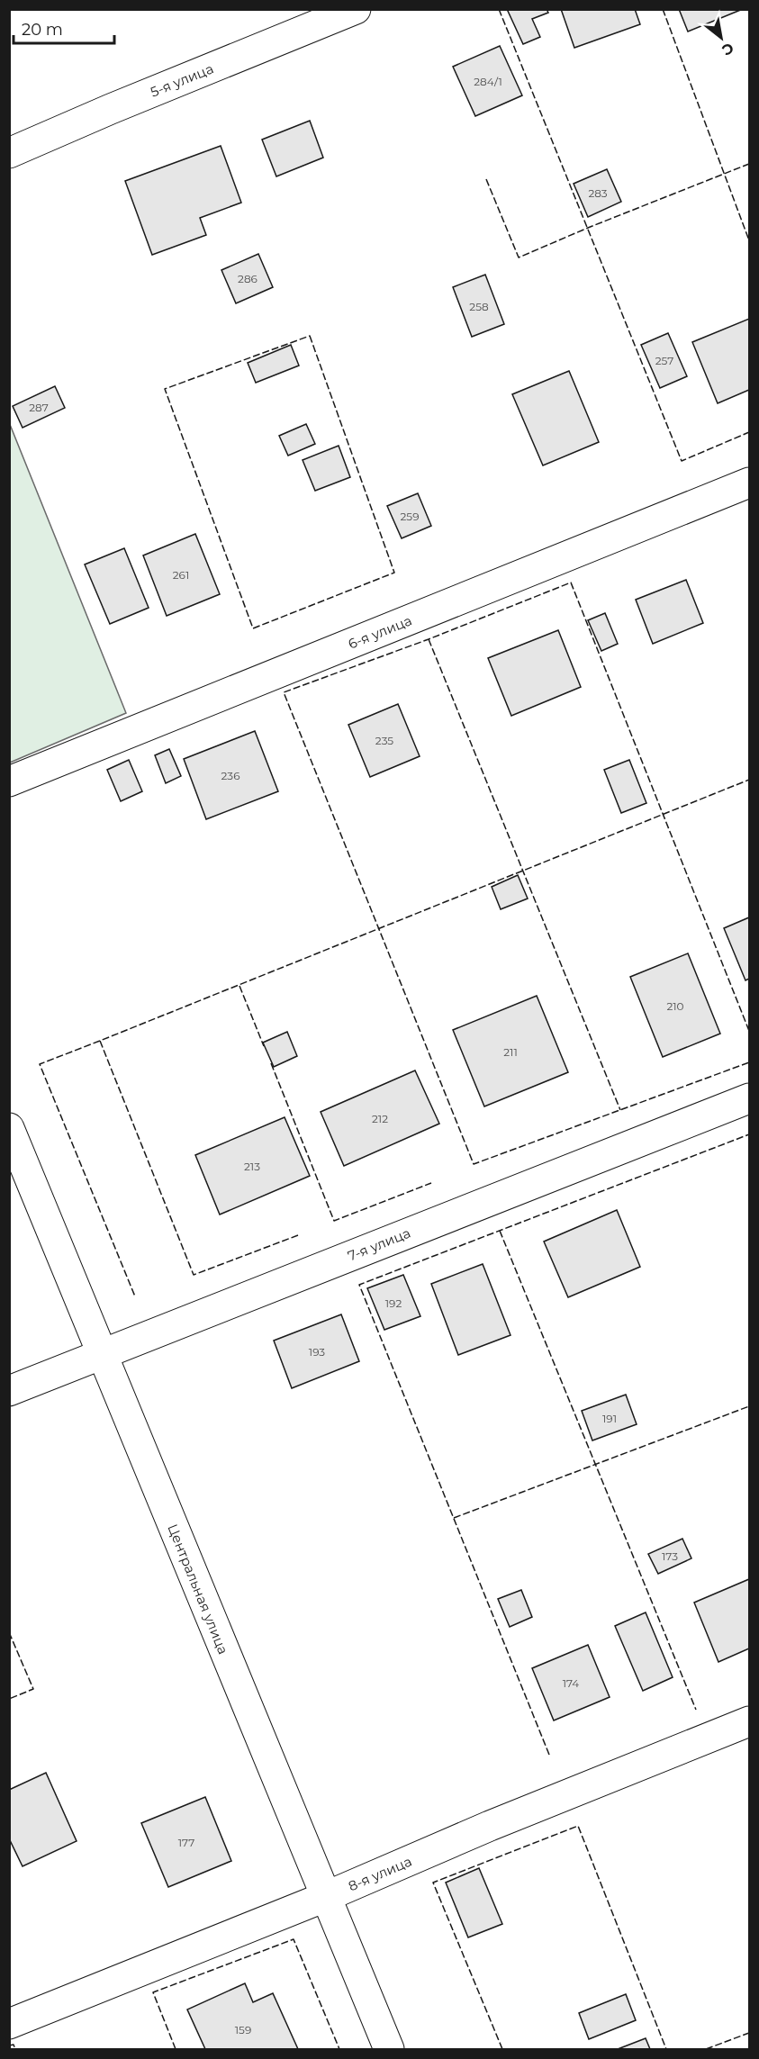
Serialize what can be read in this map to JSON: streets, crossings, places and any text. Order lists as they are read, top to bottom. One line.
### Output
{"streets":{"street":["5-я улица","6-я улица","7-я улица","Центральная улица","8-я улица"]},"crossings":[["7-я улица","Центральная улица"],["Центральная улица","8-я улица"]],"house_numbers":["284/1","283","286","258","257","287","259","261","235","236","210","211","212","213","192","193","191","173","174","177","159"],"scale_bar":"20 m","north":"bottom right"}
